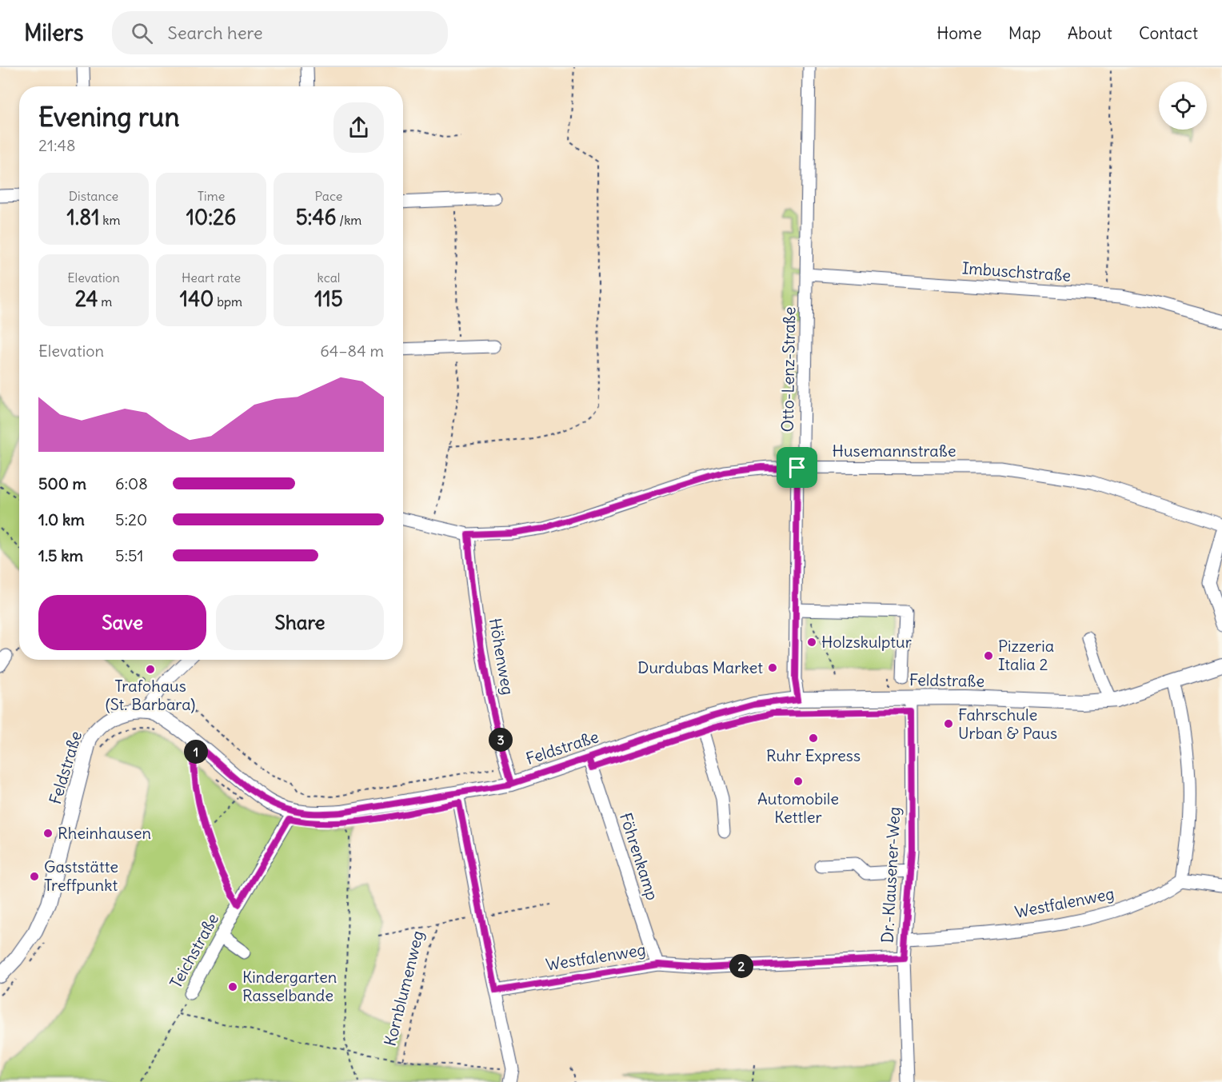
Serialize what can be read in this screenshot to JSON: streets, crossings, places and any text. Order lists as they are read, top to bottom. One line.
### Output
{"streets":{"main road":["Feldstraße"],"street":["Imbuschstraße","Otto-Lenz-Straße","Husemannstraße","Höhenweg","Föhrenkamp","Dr.-Klausener-Weg","Westfalenweg","Teichstraße"],"path":["Kornblumenweg"]},"crossings":[["Imbuschstraße","Otto-Lenz-Straße"],["Otto-Lenz-Straße","Husemannstraße"],["Otto-Lenz-Straße","Feldstraße"],["Husemannstraße","Höhenweg"],["Höhenweg","Feldstraße"],["Feldstraße","Föhrenkamp"],["Feldstraße","Dr.-Klausener-Weg"],["Feldstraße","Teichstraße"],["Föhrenkamp","Westfalenweg"],["Dr.-Klausener-Weg","Westfalenweg"]],"places":["Holzskulptur","Pizzeria Italia 2","Durdubas Market","Trafohaus (St. Barbara)","Fahrschule Urban & Paus","Ruhr Express","Automobile Kettler","Rheinhausen","Gaststätte Treffpunkt","Kindergarten Rasselbande"],"page":{"header":"Milers","search":"Search here","nav":["Home","Map","About","Contact"],"heading":["Evening run","21:48"],"stats":[["Distance","1.81 km"],["Time","10:26"],["Pace","5:46 /km"],["Elevation","24 m"],["Heart rate","140 bpm"],["kcal","115"]],"chart":["Elevation","64–84 m"],"list":[{"name":"500 m","note":"6:08"},{"name":"1.0 km","note":"5:20"},{"name":"1.5 km","note":"5:51"}],"buttons":["Save","Share"],"pins":["3","1","2"]}}
